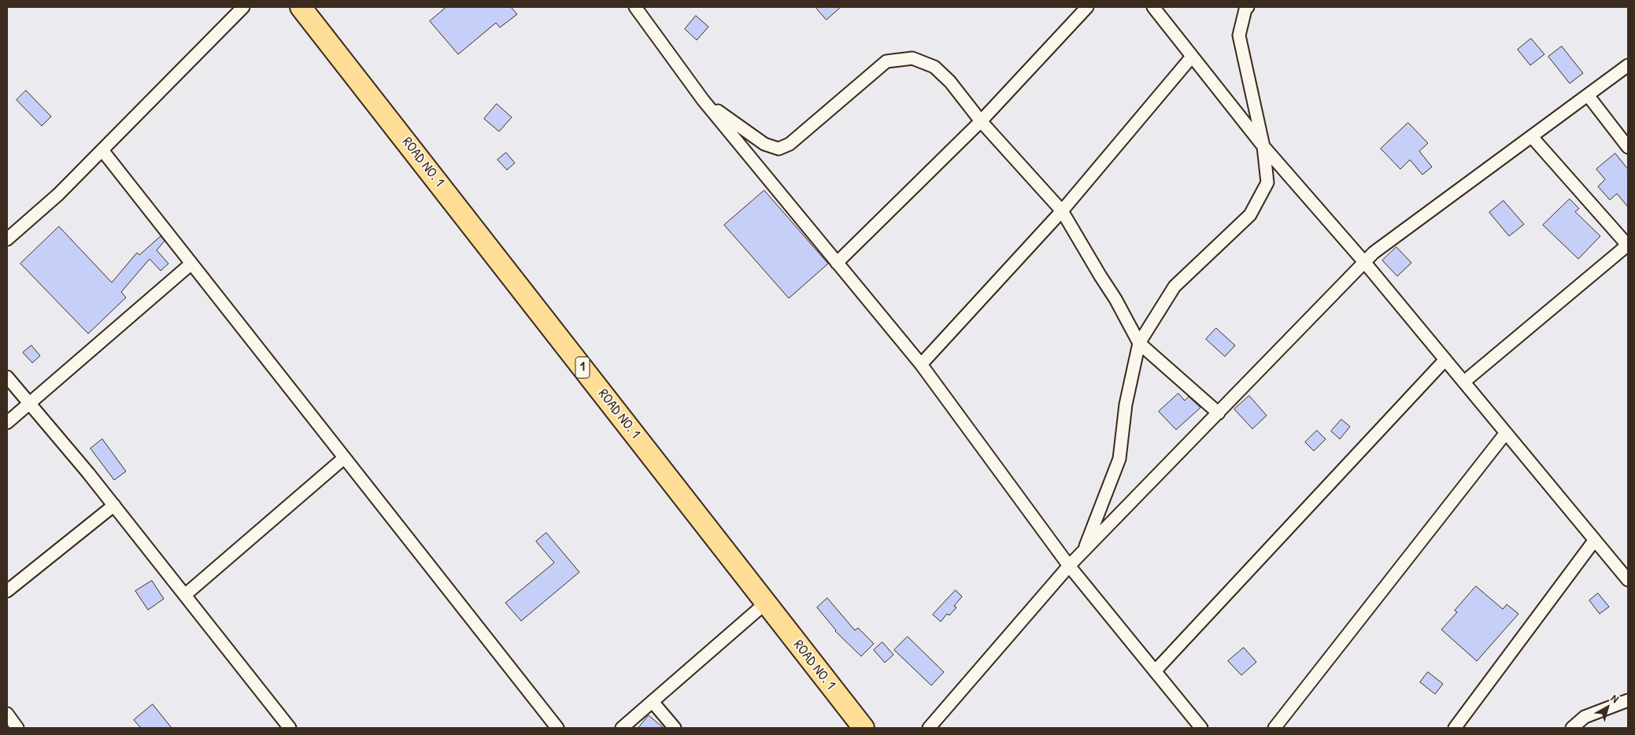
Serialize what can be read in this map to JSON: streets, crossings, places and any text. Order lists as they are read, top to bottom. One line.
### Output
{"streets":{"highway":["ROAD NO. 1","1"]},"north":"top right"}
